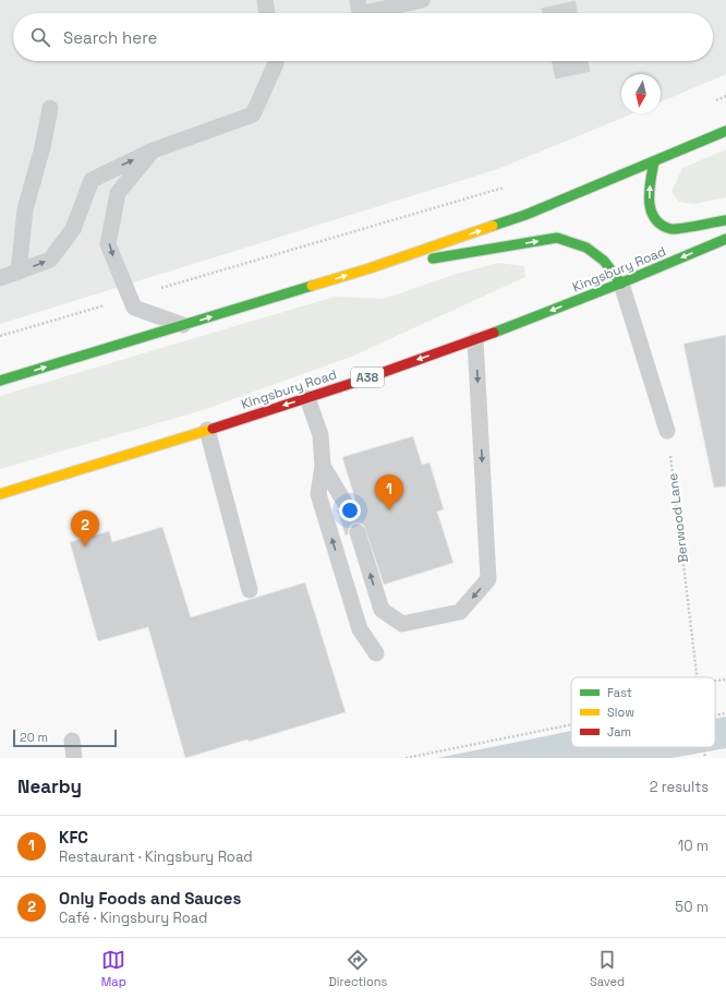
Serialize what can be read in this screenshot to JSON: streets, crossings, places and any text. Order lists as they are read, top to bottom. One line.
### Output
{"streets":{"highway":["Kingsbury Road","A38"],"path":["Berwood Lane"]},"one_way":["Kingsbury Road"],"legend":["Fast","Slow","Jam"],"scale_bar":"20 m","north":"bottom","page":{"search":"Search here","pins":["1","2"],"scale":"20 m","heading":["Nearby","2 results"],"list":[{"mark":"1","name":"KFC","note":"Restaurant · Kingsbury Road","value":"10 m"},{"mark":"2","name":"Only Foods and Sauces","note":"Café · Kingsbury Road","value":"50 m"}],"nav":["Map","Directions","Saved"]}}
